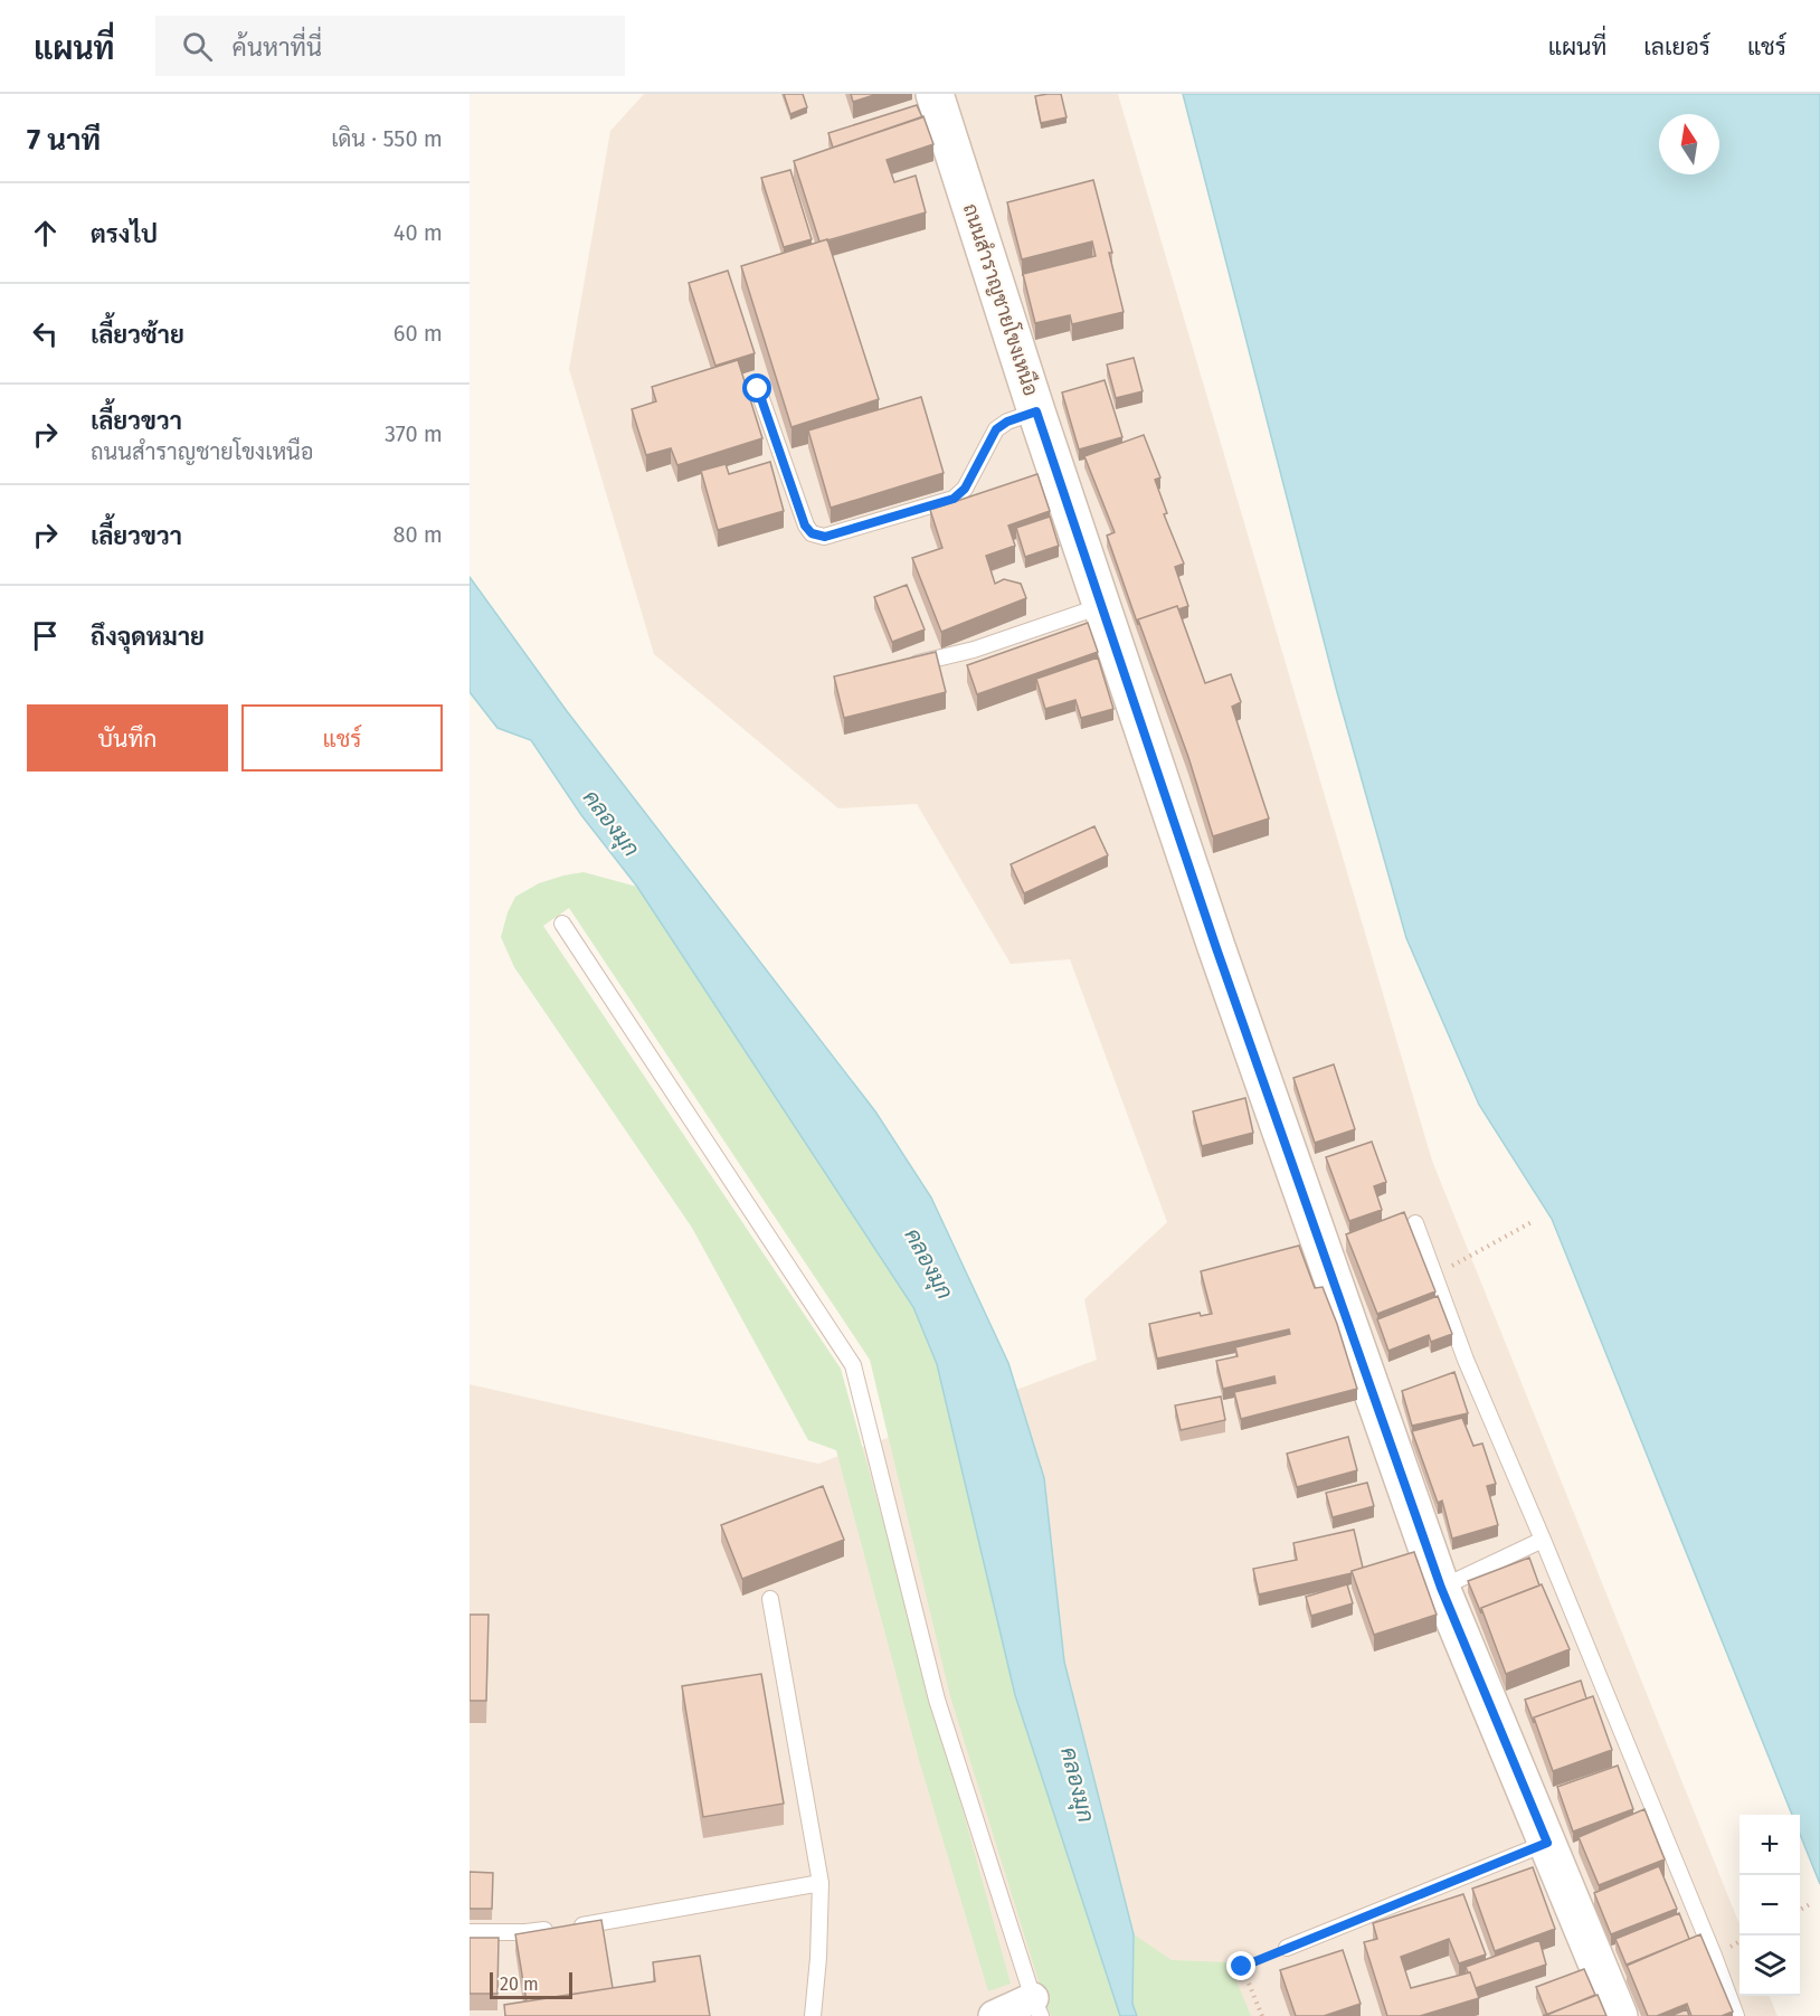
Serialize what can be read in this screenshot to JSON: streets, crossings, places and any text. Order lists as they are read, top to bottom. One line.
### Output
{"streets":{"street":["ถนนสำราญชายโขงเหนือ"]},"water":["คลองมุก"],"scale_bar":"20 m","north":"top","page":{"header":"แผนที่","search":"ค้นหาที่นี่","nav":["แผนที่","เลเยอร์","แชร์"],"heading":["7 นาที","เดิน · 550 m"],"list":[["ตรงไป","40 m"],["เลี้ยวซ้าย","60 m"],["เลี้ยวขวา","ถนนสำราญชายโขงเหนือ","370 m"],["เลี้ยวขวา","80 m"],"ถึงจุดหมาย"],"buttons":["บันทึก","แชร์"],"map_buttons":["+","−"],"scale":"20 m"}}
